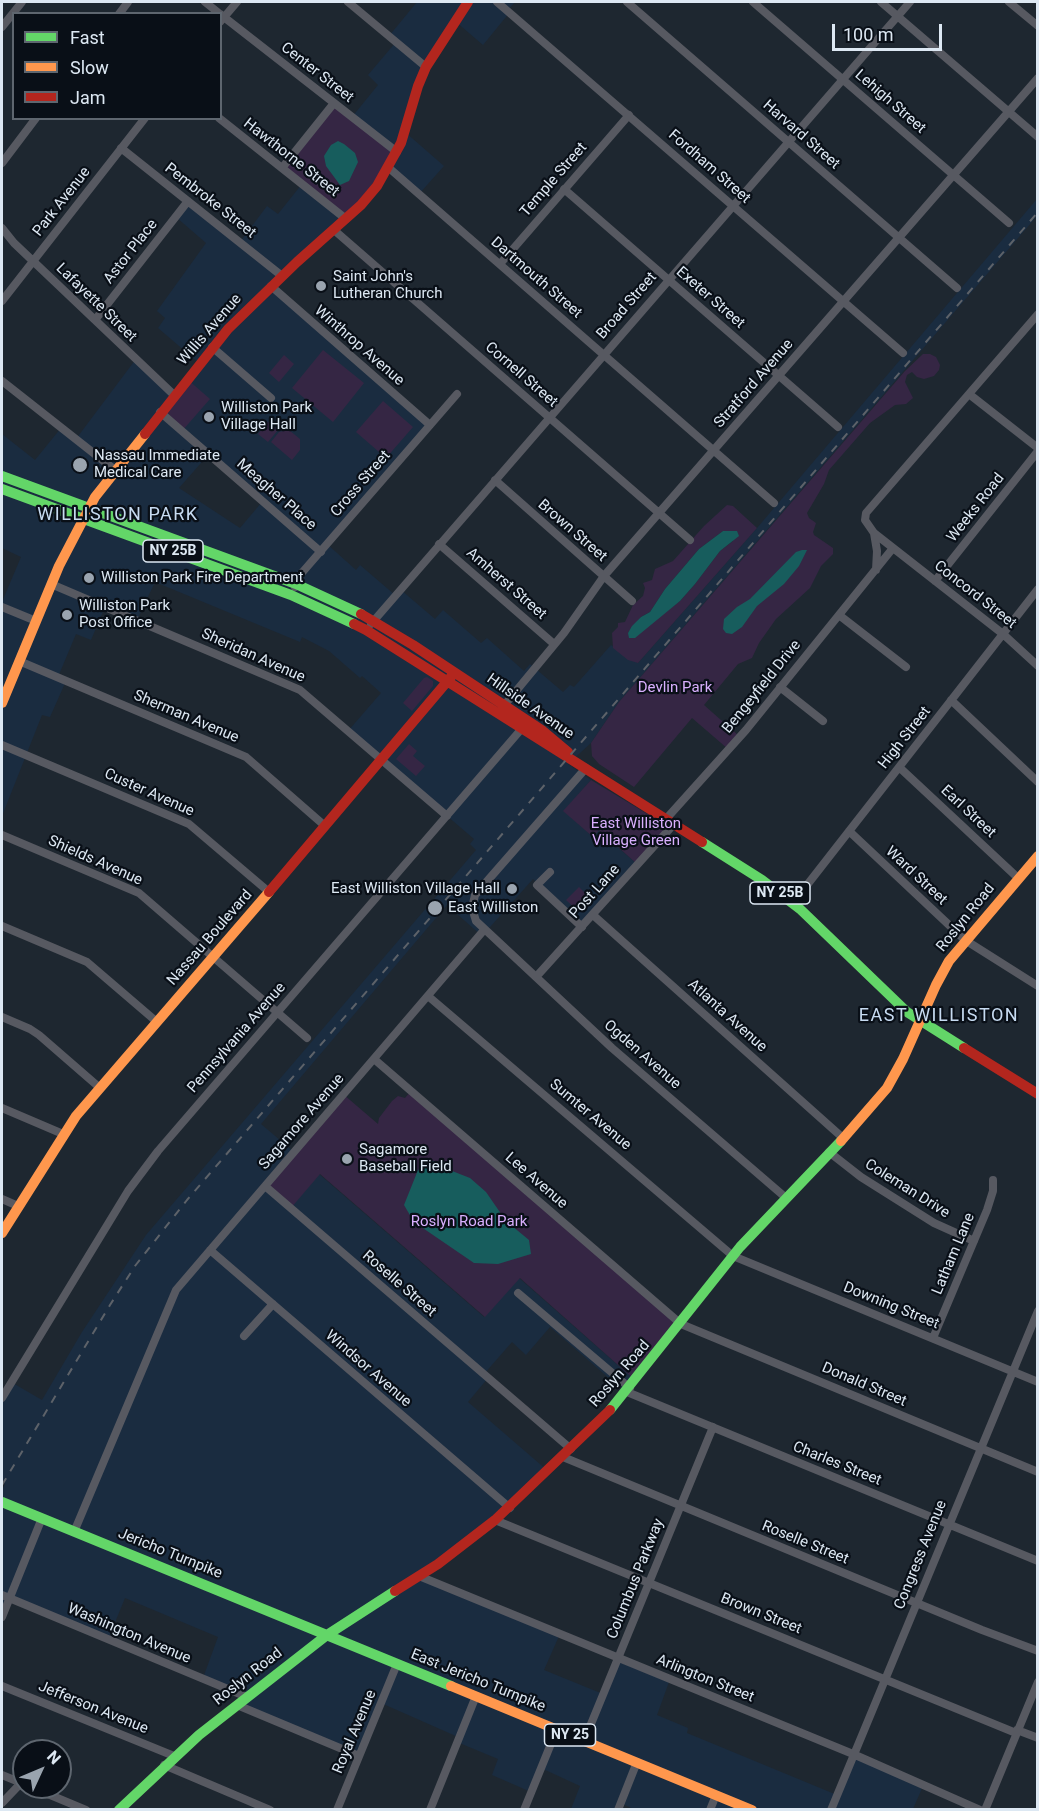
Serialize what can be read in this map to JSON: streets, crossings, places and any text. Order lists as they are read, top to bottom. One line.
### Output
{"streets":{"main road":["Willis Avenue","NY 25B","Hillside Avenue","Roslyn Road","Nassau Boulevard","Jericho Turnpike","East Jericho Turnpike","NY 25"],"street":["Center Street","Lehigh Street","Harvard Street","Hawthorne Street","Fordham Street","Temple Street","Pembroke Street","Park Avenue","Astor Place","Dartmouth Street","Exeter Street","Lafayette Street","Broad Street","Winthrop Avenue","Cornell Street","Stratford Avenue","Cross Street","Meagher Place","Weeks Road","Brown Street","Amherst Street","Concord Street","Sheridan Avenue","Bengeyfield Drive","Sherman Avenue","High Street","Custer Avenue","Earl Street","Shields Avenue","Ward Street","Post Lane","Atlanta Avenue","Pennsylvania Avenue","Ogden Avenue","Sumter Avenue","Sagamore Avenue","Lee Avenue","Coleman Drive","Latham Lane","Roselle Street","Downing Street","Windsor Avenue","Donald Street","Charles Street","Congress Avenue","Columbus Parkway","Washington Avenue","Arlington Street","Jefferson Avenue","Royal Avenue"]},"crossings":[["Center Street","Willis Avenue"],["Lehigh Street","Broad Street"],["Lehigh Street","Stratford Avenue"],["Harvard Street","Broad Street"],["Harvard Street","Stratford Avenue"],["Hawthorne Street","Willis Avenue"],["Fordham Street","Temple Street"],["Fordham Street","Broad Street"],["Fordham Street","Stratford Avenue"],["Temple Street","Dartmouth Street"],["Temple Street","Exeter Street"],["Pembroke Street","Park Avenue"],["Pembroke Street","Astor Place"],["Pembroke Street","Willis Avenue"],["Park Avenue","Lafayette Street"],["Astor Place","Lafayette Street"],["Dartmouth Street","Broad Street"],["Dartmouth Street","Willis Avenue"],["Dartmouth Street","Stratford Avenue"],["Exeter Street","Broad Street"],["Exeter Street","Stratford Avenue"],["Lafayette Street","Willis Avenue"],["Broad Street","Cornell Street"],["Broad Street","Brown Street"],["Broad Street","Amherst Street"],["Broad Street","Hillside Avenue"],["Willis Avenue","Winthrop Avenue"],["Willis Avenue","Cornell Street"],["Willis Avenue","Meagher Place"],["Willis Avenue","Sheridan Avenue"],["Willis Avenue","Hillside Avenue"],["Willis Avenue","Sherman Avenue"],["Winthrop Avenue","Cross Street"],["Cornell Street","Stratford Avenue"],["Stratford Avenue","Brown Street"],["Stratford Avenue","Amherst Street"],["Stratford Avenue","Hillside Avenue"],["Cross Street","Meagher Place"],["Cross Street","Hillside Avenue"],["Weeks Road","Concord Street"],["Brown Street","Roslyn Road"],["Brown Street","Congress Avenue"],["Brown Street","Columbus Parkway"],["NY 25B","Bengeyfield Drive"],["NY 25B","Hillside Avenue"],["NY 25B","High Street"],["NY 25B","Post Lane"],["NY 25B","Roslyn Road"],["Concord Street","Bengeyfield Drive"],["Concord Street","High Street"],["Sheridan Avenue","Nassau Boulevard"],["Sheridan Avenue","Pennsylvania Avenue"],["Bengeyfield Drive","Post Lane"],["Hillside Avenue","Nassau Boulevard"],["Hillside Avenue","Pennsylvania Avenue"],["Sherman Avenue","Nassau Boulevard"],["High Street","Earl Street"],["High Street","Ward Street"],["Custer Avenue","Nassau Boulevard"],["Earl Street","Roslyn Road"],["Shields Avenue","Nassau Boulevard"],["Shields Avenue","Pennsylvania Avenue"],["Ward Street","Roslyn Road"],["Post Lane","Atlanta Avenue"],["Post Lane","Ogden Avenue"],["Roslyn Road","Atlanta Avenue"],["Roslyn Road","Ogden Avenue"],["Roslyn Road","Sumter Avenue"],["Roslyn Road","Lee Avenue"],["Roslyn Road","Coleman Drive"],["Roslyn Road","Roselle Street"],["Roslyn Road","Downing Street"],["Roslyn Road","Windsor Avenue"],["Roslyn Road","Donald Street"],["Roslyn Road","Charles Street"],["Roslyn Road","Jericho Turnpike"],["Roslyn Road","Washington Avenue"],["Roslyn Road","Arlington Street"],["Roslyn Road","East Jericho Turnpike"],["Roslyn Road","Jefferson Avenue"],["Ogden Avenue","Sagamore Avenue"],["Sumter Avenue","Sagamore Avenue"],["Sumter Avenue","Downing Street"],["Sagamore Avenue","Lee Avenue"],["Sagamore Avenue","Roselle Street"],["Sagamore Avenue","Windsor Avenue"],["Sagamore Avenue","Jericho Turnpike"],["Lee Avenue","Donald Street"],["Coleman Drive","Latham Lane"],["Latham Lane","Downing Street"],["Roselle Street","Congress Avenue"],["Roselle Street","Columbus Parkway"],["Downing Street","Congress Avenue"],["Donald Street","Congress Avenue"],["Charles Street","Congress Avenue"],["Charles Street","Columbus Parkway"],["Jericho Turnpike","East Jericho Turnpike"],["Congress Avenue","Arlington Street"],["Columbus Parkway","Arlington Street"],["Columbus Parkway","East Jericho Turnpike"],["East Jericho Turnpike","Royal Avenue"]],"districts":["WILLISTON PARK","EAST WILLISTON"],"parks":["Devlin Park","East Williston Village Green","Roslyn Road Park"],"places":["Saint John's Lutheran Church","Williston Park Village Hall","Nassau Immediate Medical Care","Williston Park Fire Department","Williston Park Post Office","East Williston Village Hall","East Williston","Sagamore Baseball Field"],"legend":["Fast","Slow","Jam"],"scale_bar":"100 m","north":"top right"}
